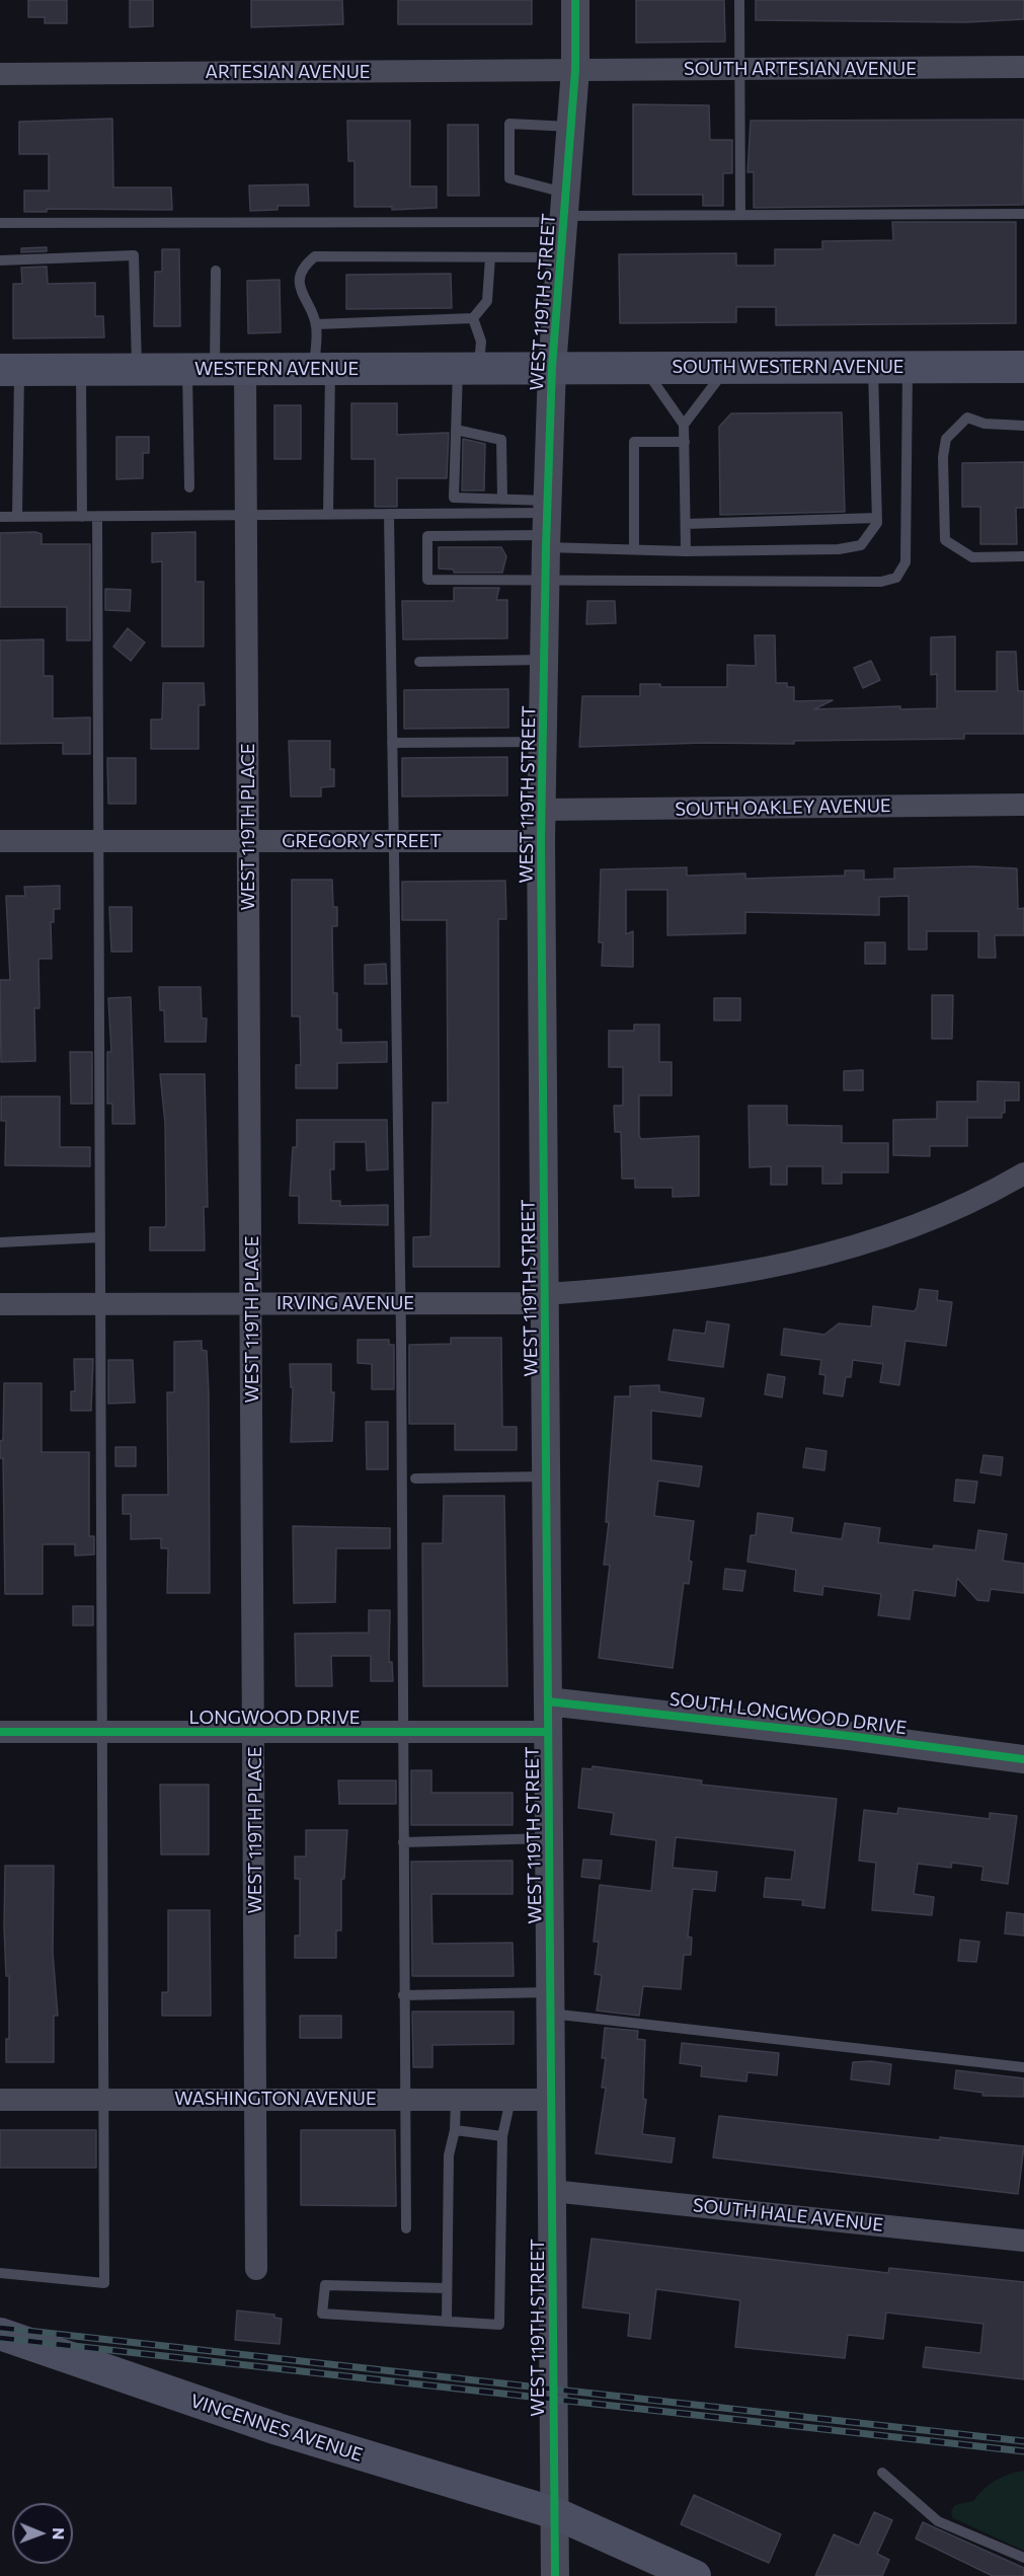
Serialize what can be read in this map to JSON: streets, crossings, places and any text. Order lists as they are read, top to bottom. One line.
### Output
{"streets":{"main road":["SOUTH WESTERN AVENUE","WESTERN AVENUE","VINCENNES AVENUE"],"street":["SOUTH ARTESIAN AVENUE","ARTESIAN AVENUE","WEST 119TH STREET","SOUTH OAKLEY AVENUE","WEST 119TH PLACE","GREGORY STREET","IRVING AVENUE","SOUTH LONGWOOD DRIVE","LONGWOOD DRIVE","WASHINGTON AVENUE","SOUTH HALE AVENUE"]},"crossings":[["SOUTH ARTESIAN AVENUE","ARTESIAN AVENUE"],["SOUTH ARTESIAN AVENUE","WEST 119TH STREET"],["ARTESIAN AVENUE","WEST 119TH STREET"],["WEST 119TH STREET","SOUTH WESTERN AVENUE"],["WEST 119TH STREET","WESTERN AVENUE"],["WEST 119TH STREET","SOUTH OAKLEY AVENUE"],["WEST 119TH STREET","GREGORY STREET"],["WEST 119TH STREET","IRVING AVENUE"],["WEST 119TH STREET","SOUTH LONGWOOD DRIVE"],["WEST 119TH STREET","LONGWOOD DRIVE"],["WEST 119TH STREET","WASHINGTON AVENUE"],["WEST 119TH STREET","SOUTH HALE AVENUE"],["WEST 119TH STREET","VINCENNES AVENUE"],["SOUTH WESTERN AVENUE","WESTERN AVENUE"],["WESTERN AVENUE","WEST 119TH PLACE"],["WEST 119TH PLACE","GREGORY STREET"],["WEST 119TH PLACE","IRVING AVENUE"],["WEST 119TH PLACE","LONGWOOD DRIVE"],["WEST 119TH PLACE","WASHINGTON AVENUE"]],"north":"right"}
